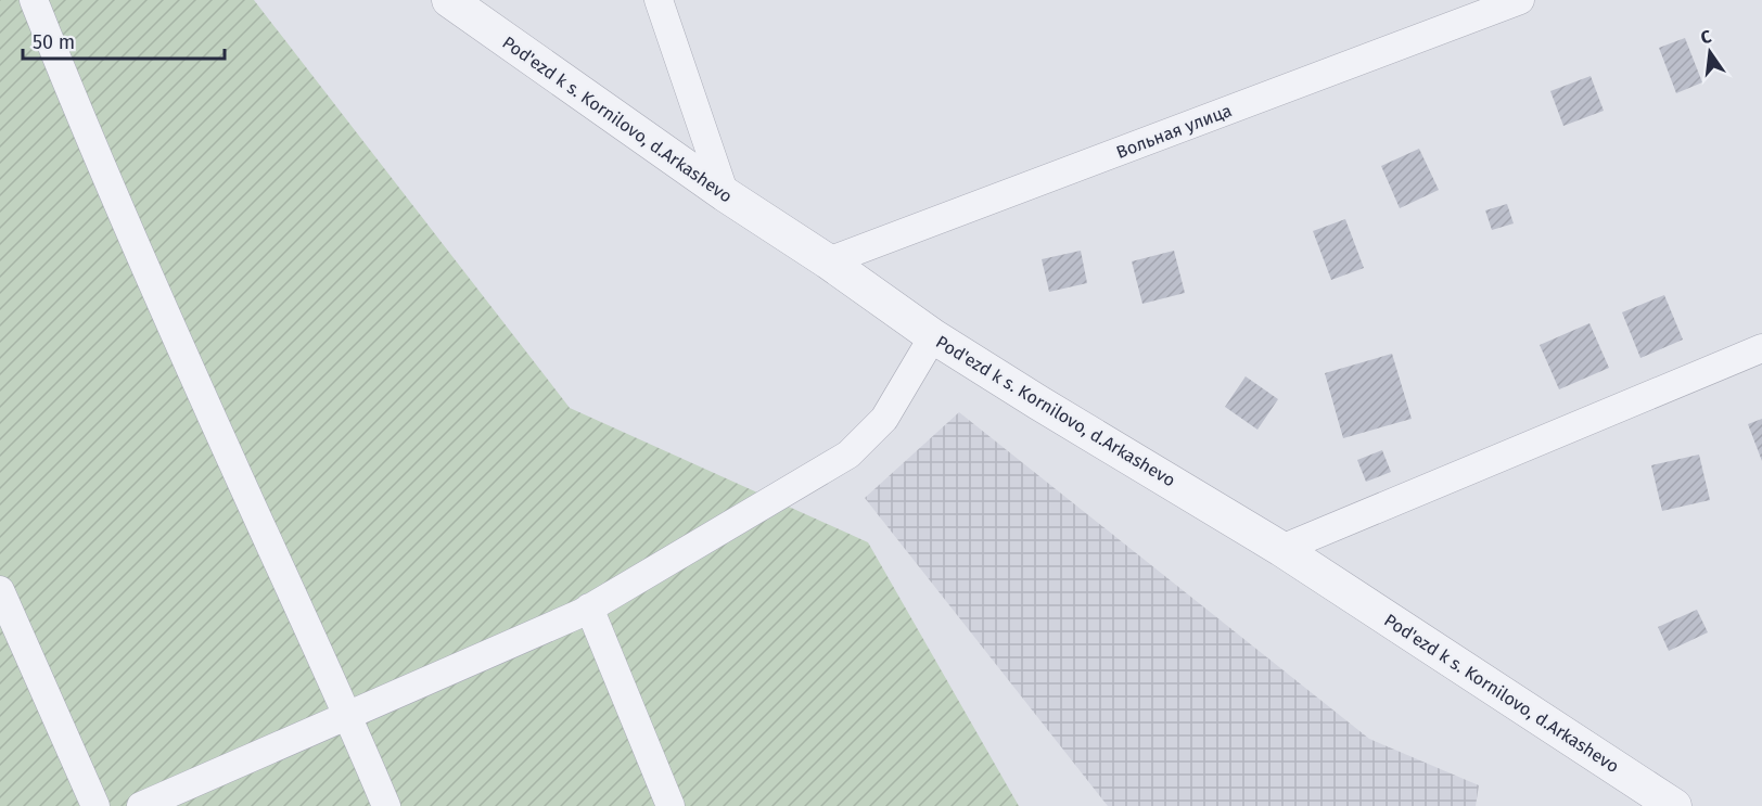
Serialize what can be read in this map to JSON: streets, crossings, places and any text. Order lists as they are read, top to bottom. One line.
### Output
{"streets":{"street":["Pod'ezd k s. Kornilovo, d.Arkashevo","Вольная улица"]},"crossings":[["Pod'ezd k s. Kornilovo, d.Arkashevo","Вольная улица"]],"scale_bar":"50 m","north":"top"}
